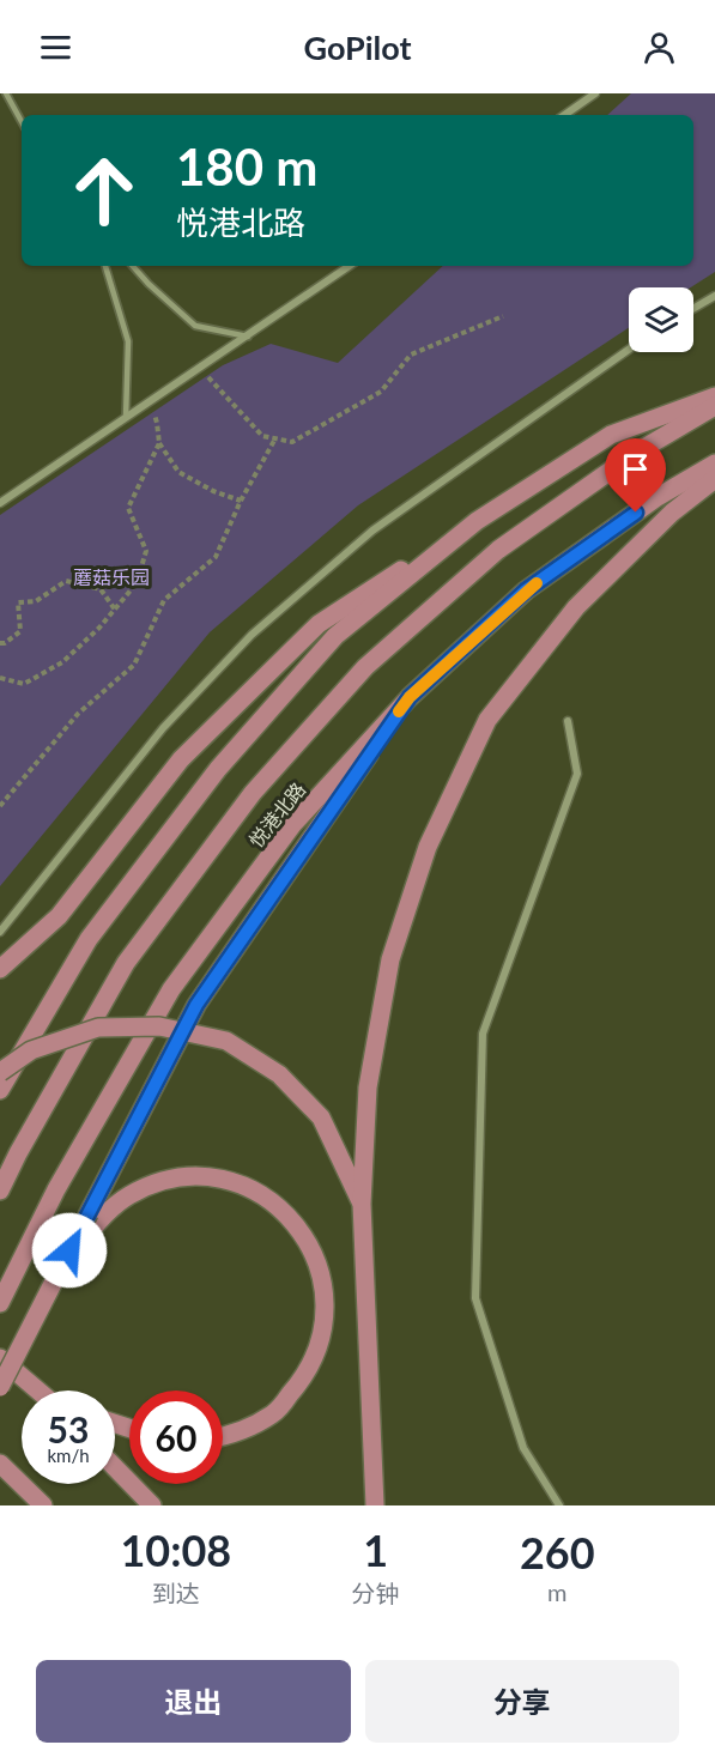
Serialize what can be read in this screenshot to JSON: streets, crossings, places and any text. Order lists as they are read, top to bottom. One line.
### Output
{"streets":{"main road":["悦港北路"]},"parks":["蘑菇乐园"],"page":{"header":"GoPilot","turn":["180 m","悦港北路"],"speed":"53 km/h","limit":"60","eta":["10:08","到达","1","分钟","260","m"],"buttons":["退出","分享"]}}
